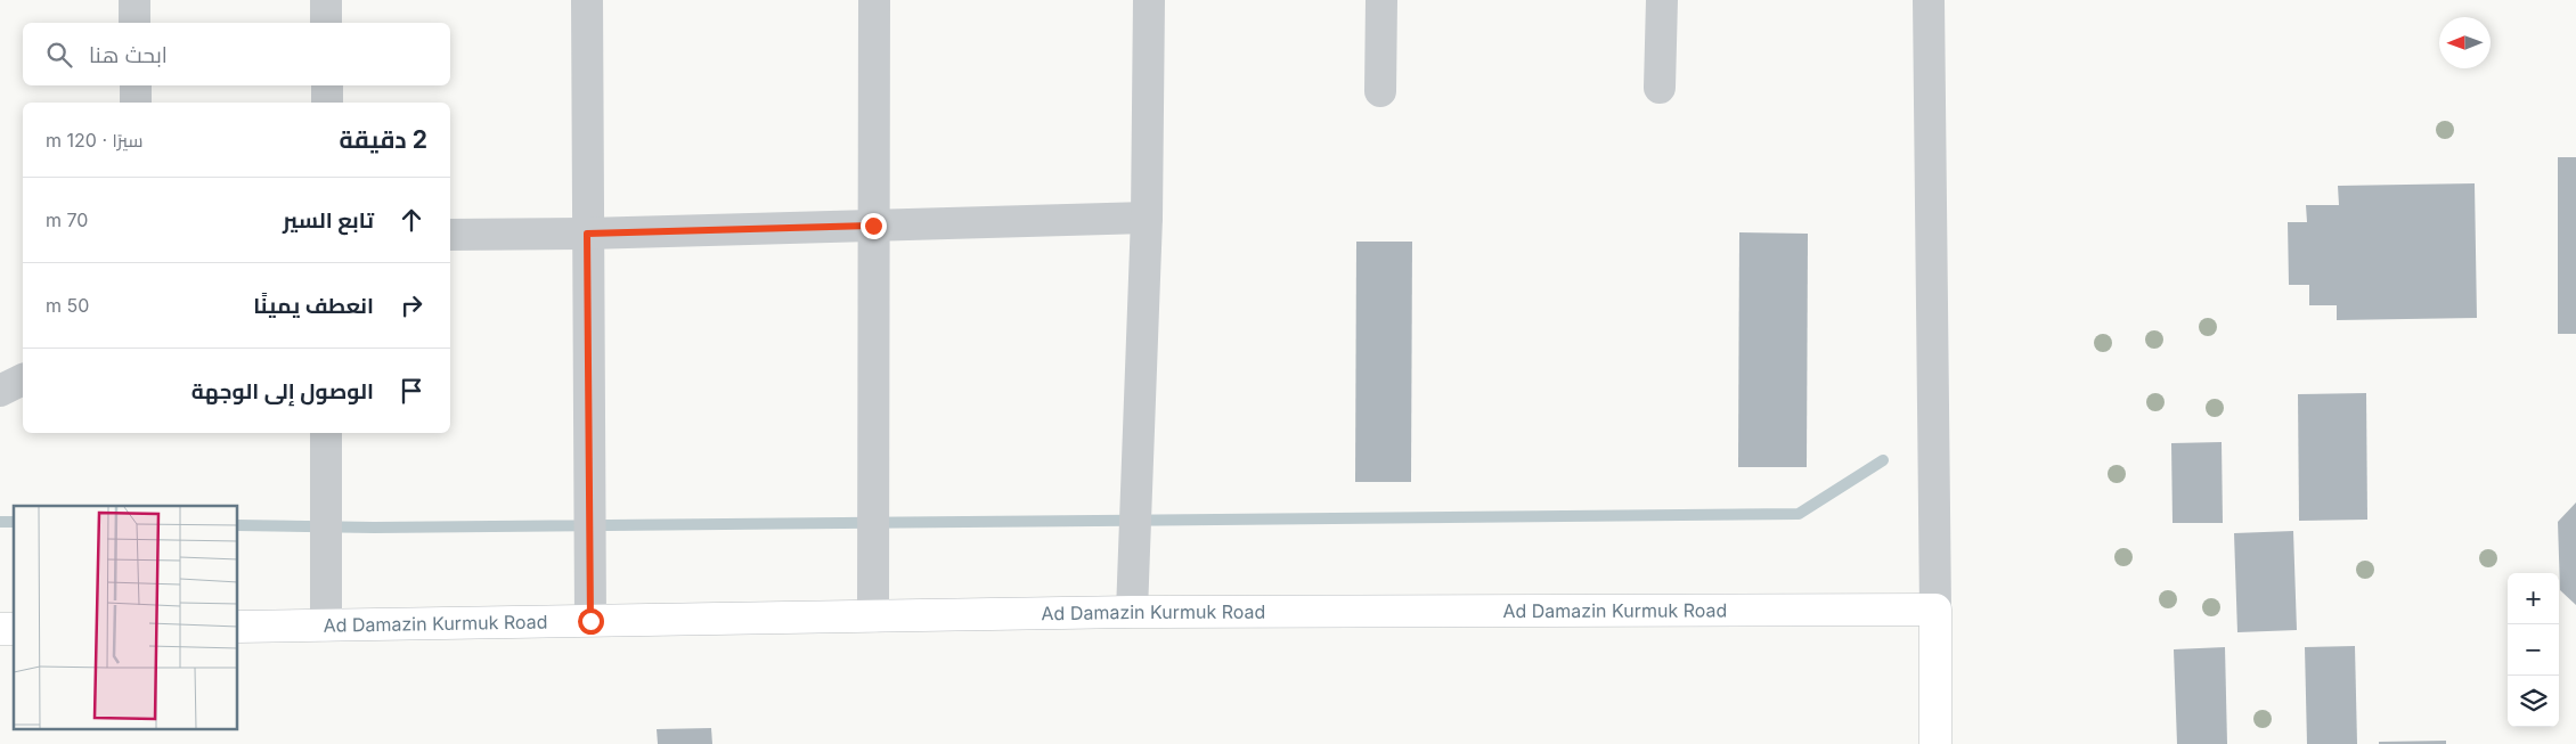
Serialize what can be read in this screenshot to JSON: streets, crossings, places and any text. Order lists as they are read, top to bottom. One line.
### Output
{"streets":{"highway":["Ad Damazin Kurmuk Road"]},"north":"left","page":{"search":"ابحث هنا","heading":["2 دقيقة","سيرًا · 120 m"],"list":[["تابع السير","70 m"],["انعطف يمينًا","50 m"],"الوصول إلى الوجهة"],"map_buttons":["+","−"]}}
